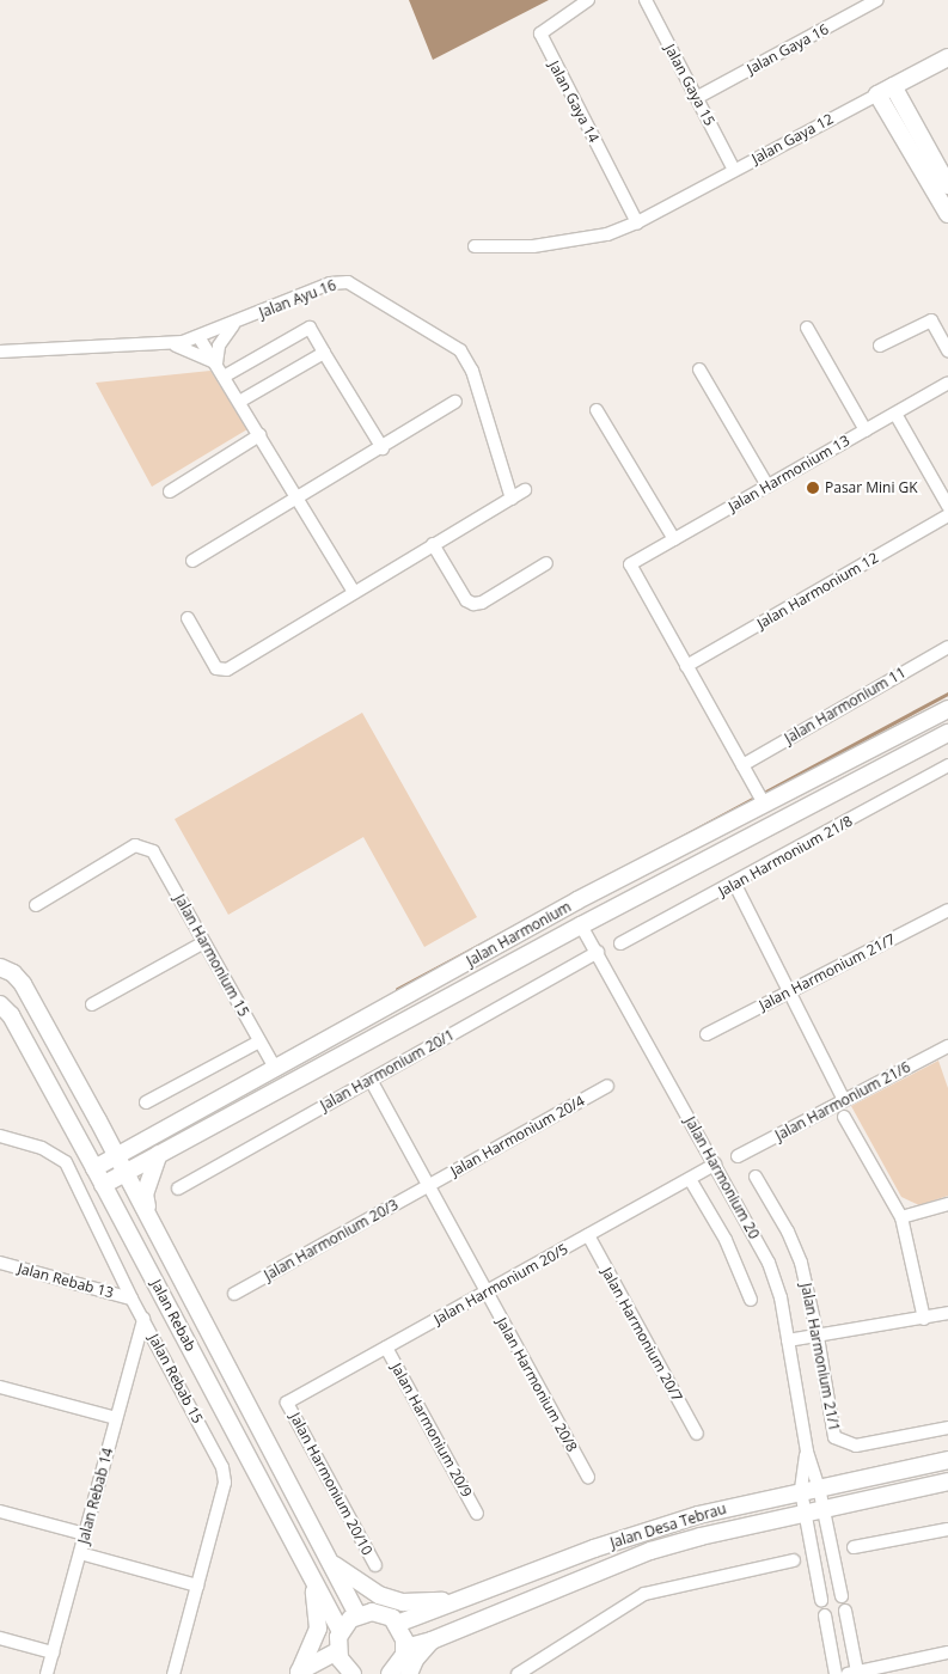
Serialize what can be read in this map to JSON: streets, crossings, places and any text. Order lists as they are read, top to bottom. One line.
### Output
{"streets":{"main road":["Jalan Gaya 12","Jalan Harmonium","Jalan Rebab","Jalan Desa Tebrau"],"street":["Jalan Gaya 16","Jalan Gaya 15","Jalan Gaya 14","Jalan Ayu 16","Jalan Harmonium 13","Jalan Harmonium 12","Jalan Harmonium 11","Jalan Harmonium 21/8","Jalan Harmonium 15","Jalan Harmonium 21/7","Jalan Harmonium 20/1","Jalan Harmonium 21/6","Jalan Harmonium 20/4","Jalan Harmonium 20","Jalan Harmonium 20/3","Jalan Rebab 13","Jalan Harmonium 20/5","Jalan Harmonium 20/7","Jalan Harmonium 21/1","Jalan Rebab 15","Jalan Harmonium 20/8","Jalan Harmonium 20/9","Jalan Harmonium 20/10","Jalan Rebab 14"]},"crossings":[["Jalan Gaya 16","Jalan Gaya 15"],["Jalan Gaya 15","Jalan Gaya 12"],["Jalan Gaya 14","Jalan Gaya 12"],["Jalan Harmonium 13","Jalan Harmonium 12"],["Jalan Harmonium","Jalan Harmonium 15"],["Jalan Harmonium","Jalan Harmonium 20"],["Jalan Harmonium","Jalan Rebab"],["Jalan Harmonium 20/1","Jalan Harmonium 20"],["Jalan Harmonium 20/1","Jalan Harmonium 20/8"],["Jalan Harmonium 20/4","Jalan Harmonium 20/3"],["Jalan Harmonium 20/4","Jalan Harmonium 20/8"],["Jalan Harmonium 20","Jalan Harmonium 20/5"],["Jalan Harmonium 20/3","Jalan Harmonium 20/8"],["Jalan Rebab 13","Jalan Rebab 15"],["Jalan Harmonium 20/5","Jalan Harmonium 20/7"],["Jalan Harmonium 20/5","Jalan Harmonium 20/8"],["Jalan Harmonium 20/5","Jalan Harmonium 20/9"],["Jalan Harmonium 20/5","Jalan Harmonium 20/10"],["Jalan Rebab 15","Jalan Rebab 14"]],"places":["Pasar Mini GK"]}
